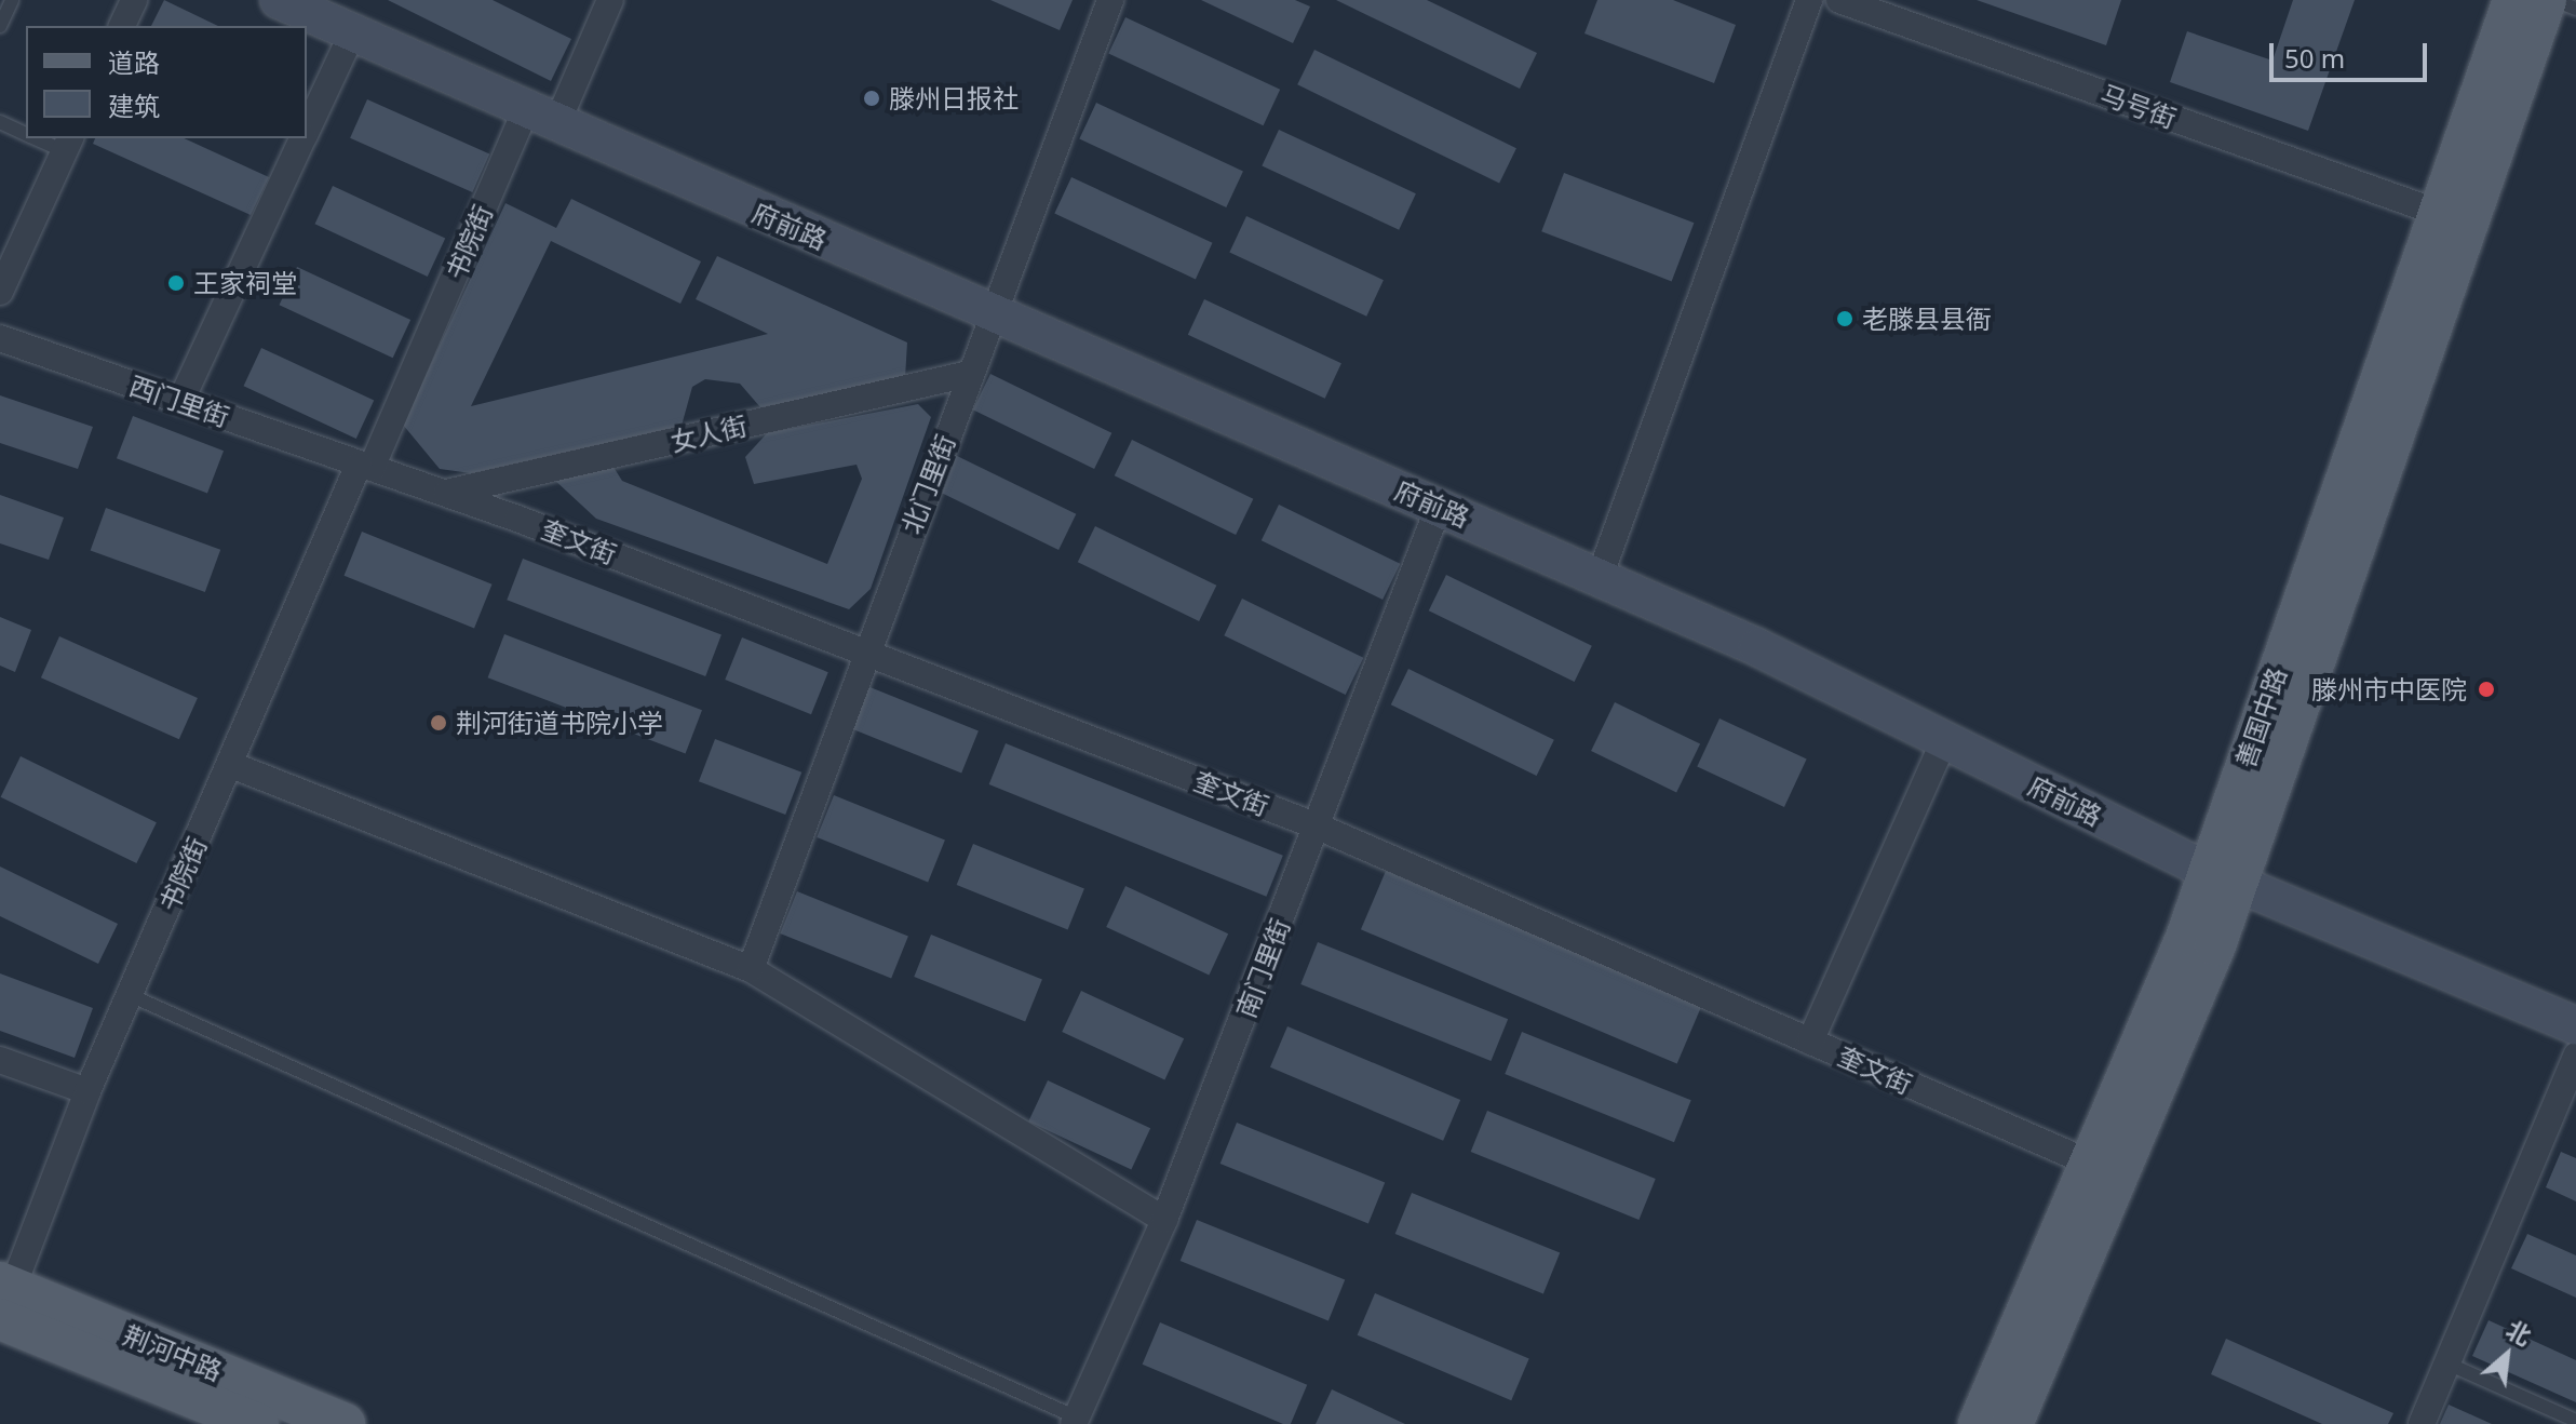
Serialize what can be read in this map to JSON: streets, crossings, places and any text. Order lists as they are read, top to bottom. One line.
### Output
{"streets":{"main road":["府前路","善国中路","荆河中路"],"street":["马号街","书院街","西门里街","女人街","北门里街","奎文街","南门里街"]},"crossings":[["马号街","善国中路"],["府前路","书院街"],["府前路","北门里街"],["府前路","善国中路"],["府前路","南门里街"],["书院街","西门里街"],["书院街","奎文街"],["书院街","荆河中路"],["西门里街","奎文街"],["女人街","北门里街"],["女人街","奎文街"],["北门里街","奎文街"],["奎文街","善国中路"],["奎文街","南门里街"]],"places":["滕州日报社","王家祠堂","老滕县县衙","滕州市中医院","荆河街道书院小学"],"legend":["道路","建筑"],"scale_bar":"50 m","north":"top right"}
